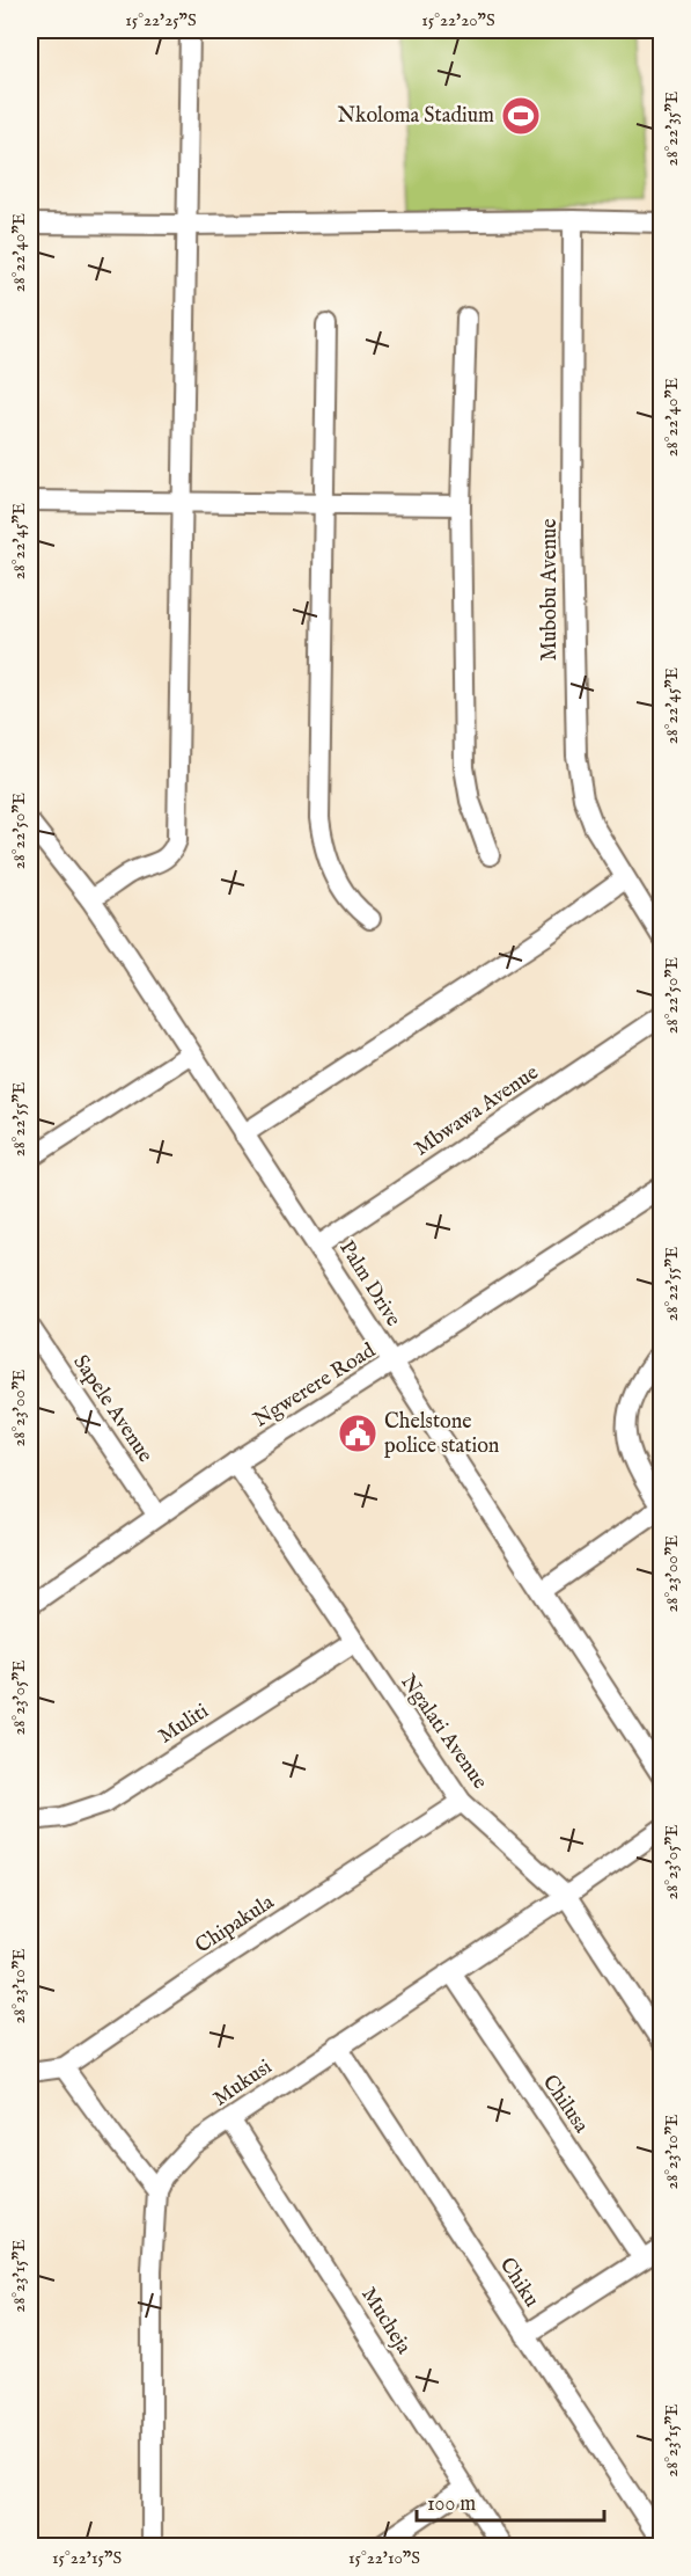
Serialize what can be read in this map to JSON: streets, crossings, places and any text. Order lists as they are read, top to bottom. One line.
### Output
{"streets":{"street":["Mubobu Avenue","Mbwawa Avenue","Palm Drive","Ngwerere Road","Sapele Avenue","Muliti","Ngalati Avenue","Chipakula","Mukusi","Chilusa","Chiku","Mucheja"]},"crossings":[["Mbwawa Avenue","Palm Drive"],["Palm Drive","Ngwerere Road"],["Ngwerere Road","Sapele Avenue"],["Ngwerere Road","Ngalati Avenue"],["Muliti","Ngalati Avenue"],["Ngalati Avenue","Chipakula"],["Ngalati Avenue","Mukusi"],["Mukusi","Chilusa"],["Mukusi","Chiku"],["Mukusi","Mucheja"]],"places":{"sports":["Nkoloma Stadium"],"public building":["Chelstone police station"]},"scale_bar":"100 m","coordinates":["15°22'25\"S","15°22'20\"S","28°22'35\"E","28°22'40\"E","28°22'45\"E","28°22'50\"E","28°22'55\"E","28°23'00\"E","28°23'05\"E","28°23'10\"E","28°23'15\"E","15°22'15\"S","15°22'10\"S"]}
